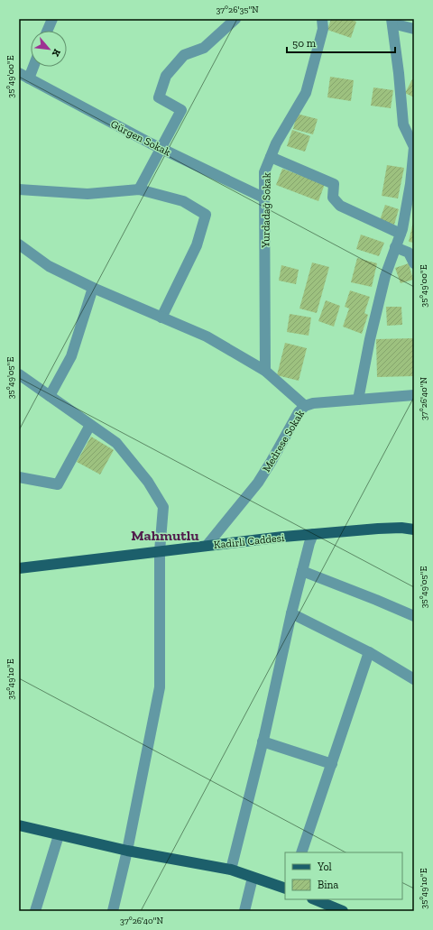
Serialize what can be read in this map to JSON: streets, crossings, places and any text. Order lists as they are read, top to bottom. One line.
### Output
{"streets":{"main road":["Kadirli Caddesi"],"street":["Gürgen Sokak","Yurdadağ Sokak","Medrese Sokak"]},"crossings":[["Gürgen Sokak","Yurdadağ Sokak"],["Medrese Sokak","Kadirli Caddesi"]],"districts":["Mahmutlu"],"legend":["Yol","Bina"],"scale_bar":"50 m","north":"bottom right","coordinates":["37°26'35\"N","35°49'00\"E","35°49'05\"E","37°26'40\"N","35°49'10\"E"]}
